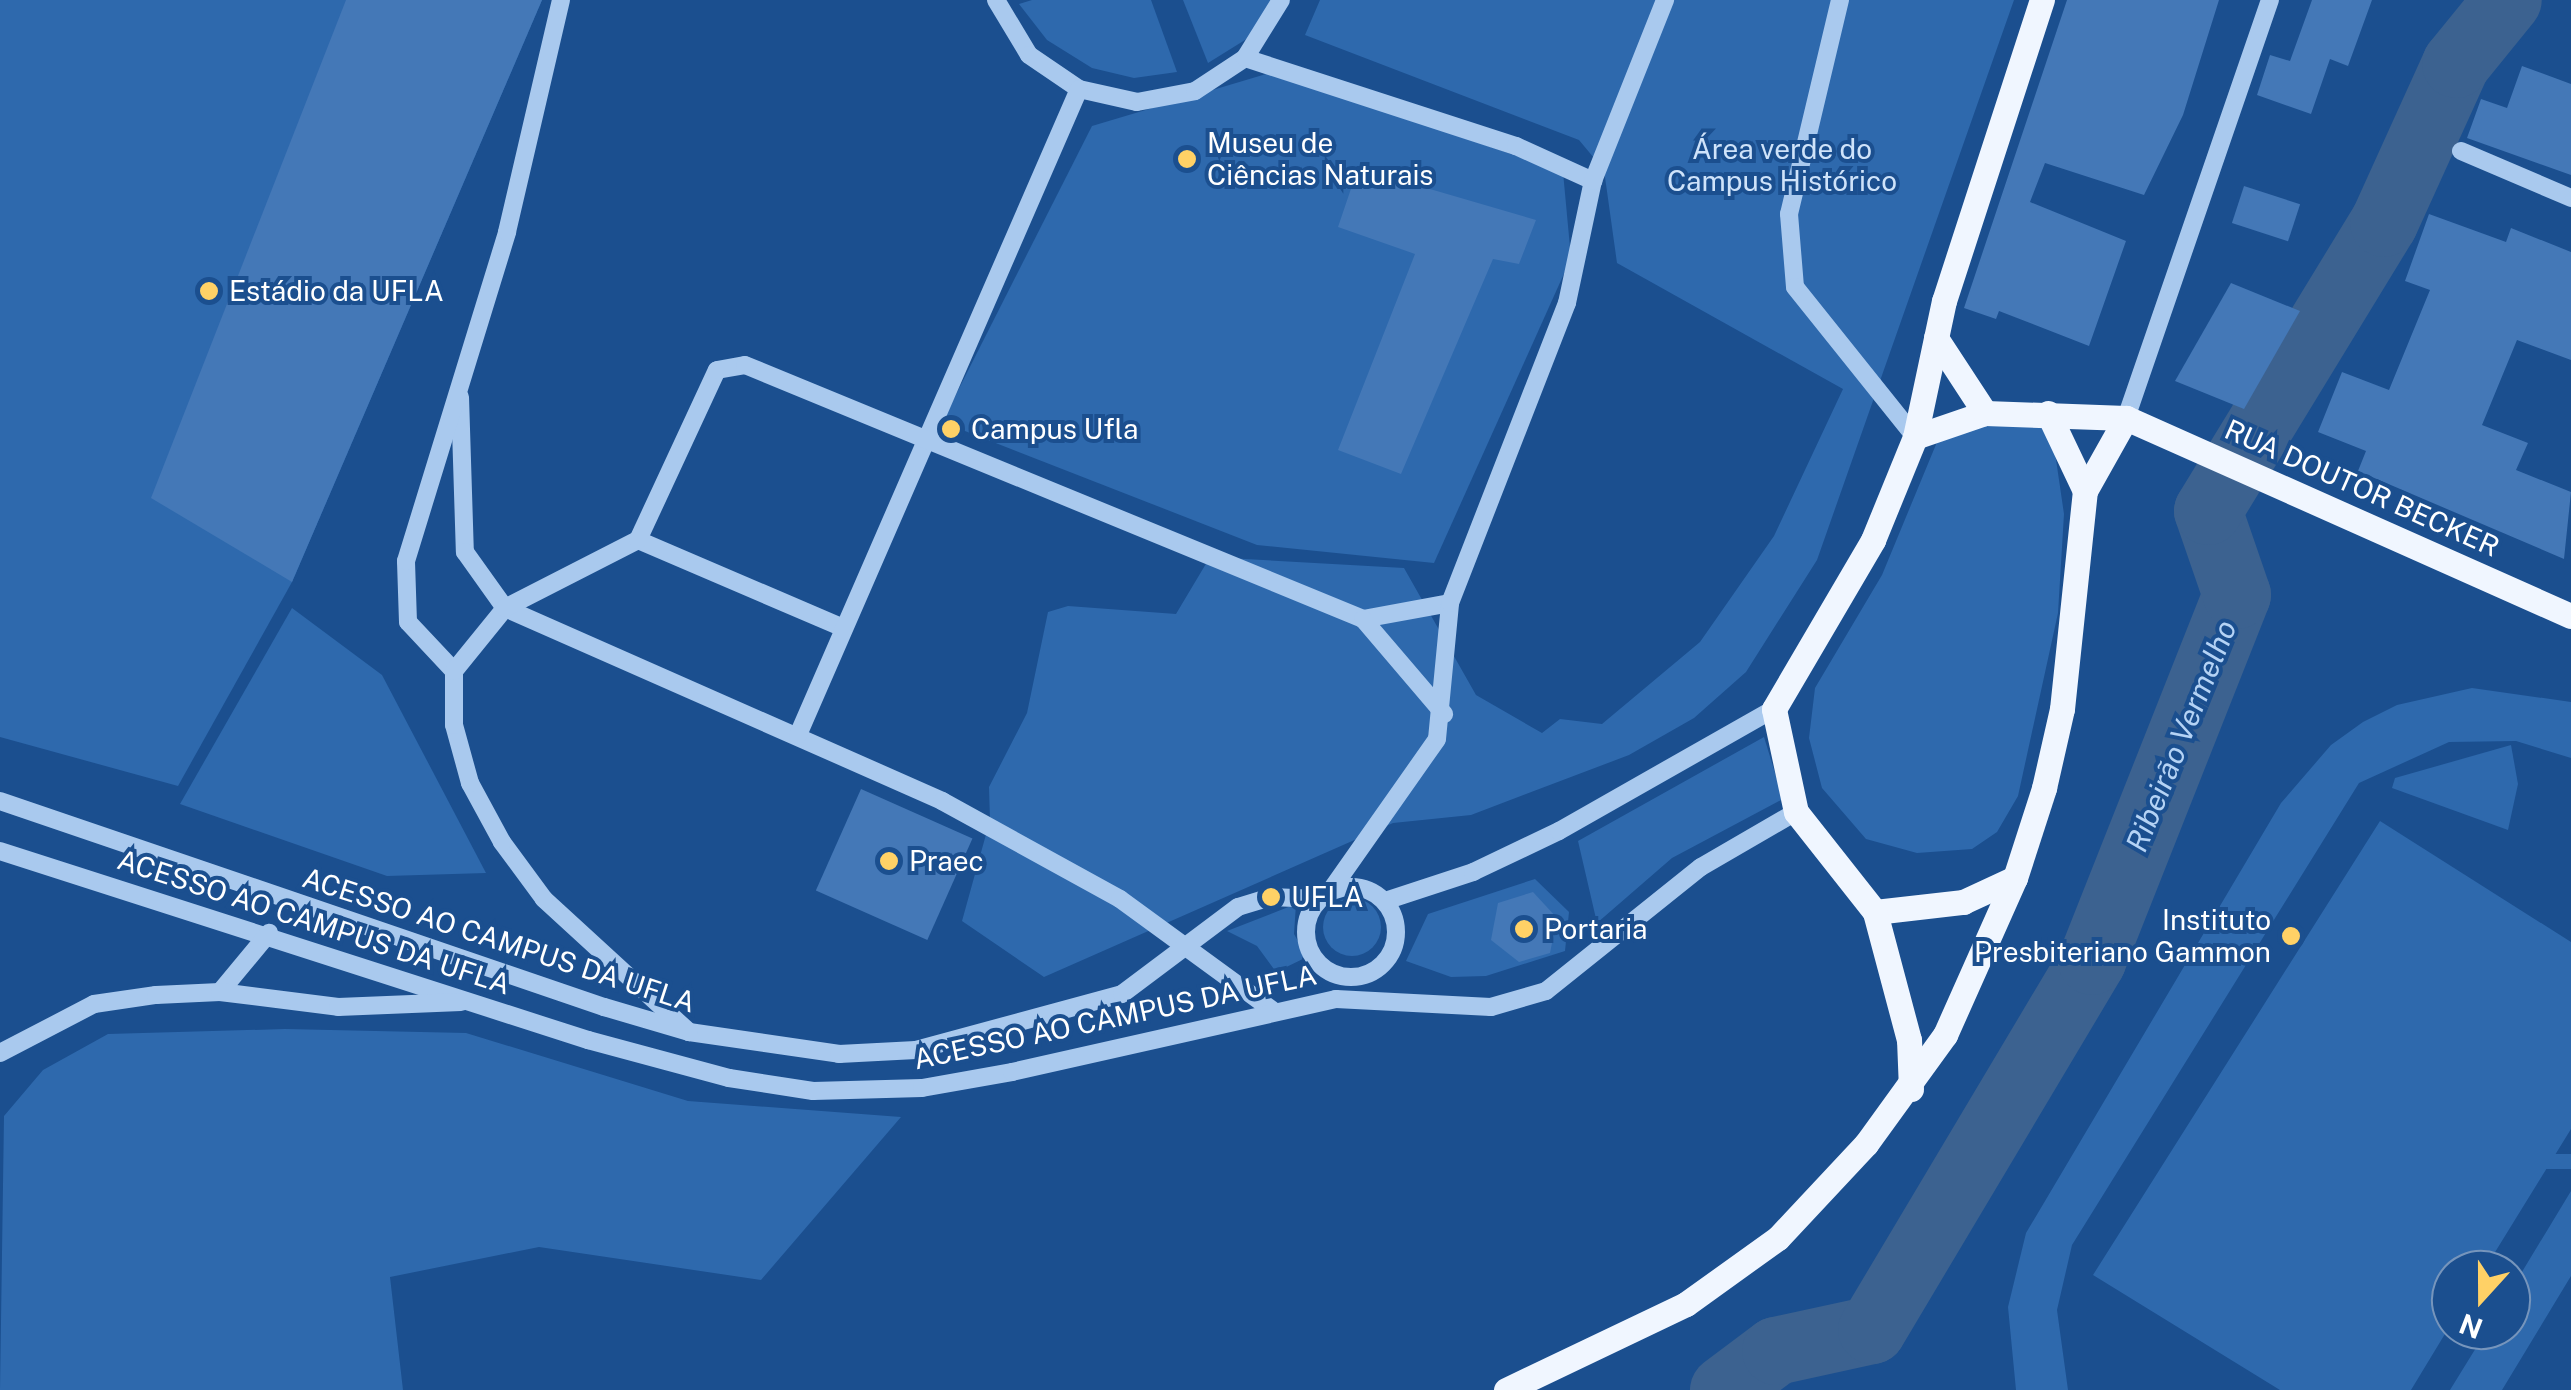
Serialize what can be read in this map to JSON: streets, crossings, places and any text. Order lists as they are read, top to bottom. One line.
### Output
{"streets":{"main road":["RUA DOUTOR BECKER"],"street":["ACESSO AO CAMPUS DA UFLA"]},"water":["Ribeirão Vermelho"],"parks":["Área verde do Campus Histórico"],"places":["Museu de Ciências Naturais","Estádio da UFLA","Campus Ufla","Praec","UFLA","Portaria","Instituto Presbiteriano Gammon"],"north":"bottom"}
